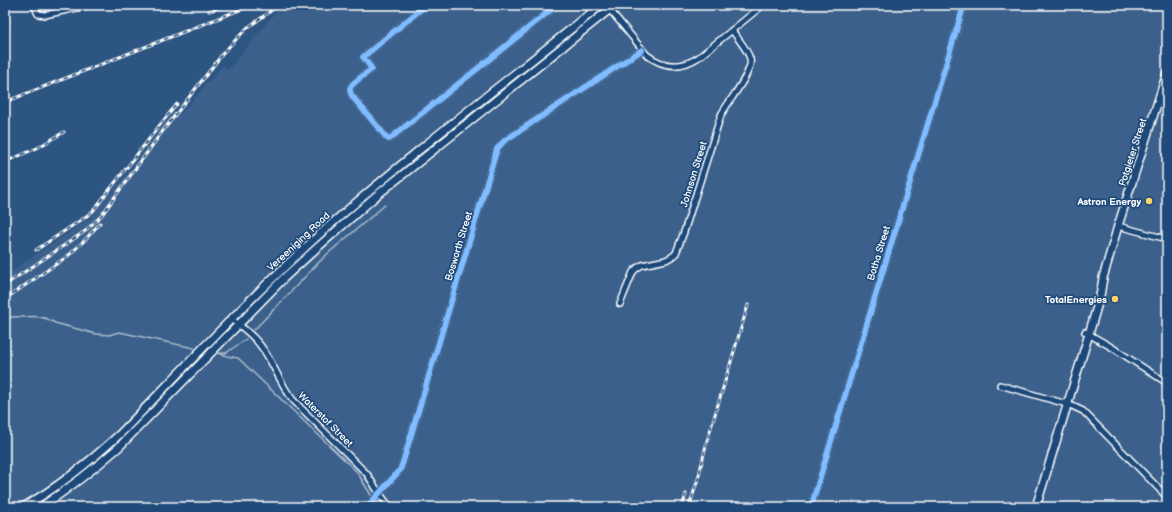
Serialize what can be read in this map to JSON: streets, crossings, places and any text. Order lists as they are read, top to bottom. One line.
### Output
{"streets":{"main road":["Potgieter Street","Vereeniging Road"],"street":["Johnson Street","Bosworth Street","Botha Street","Waterstof Street"]},"crossings":[["Vereeniging Road","Waterstof Street"],["Bosworth Street","Waterstof Street"]],"places":["Astron Energy","TotalEnergies"]}
